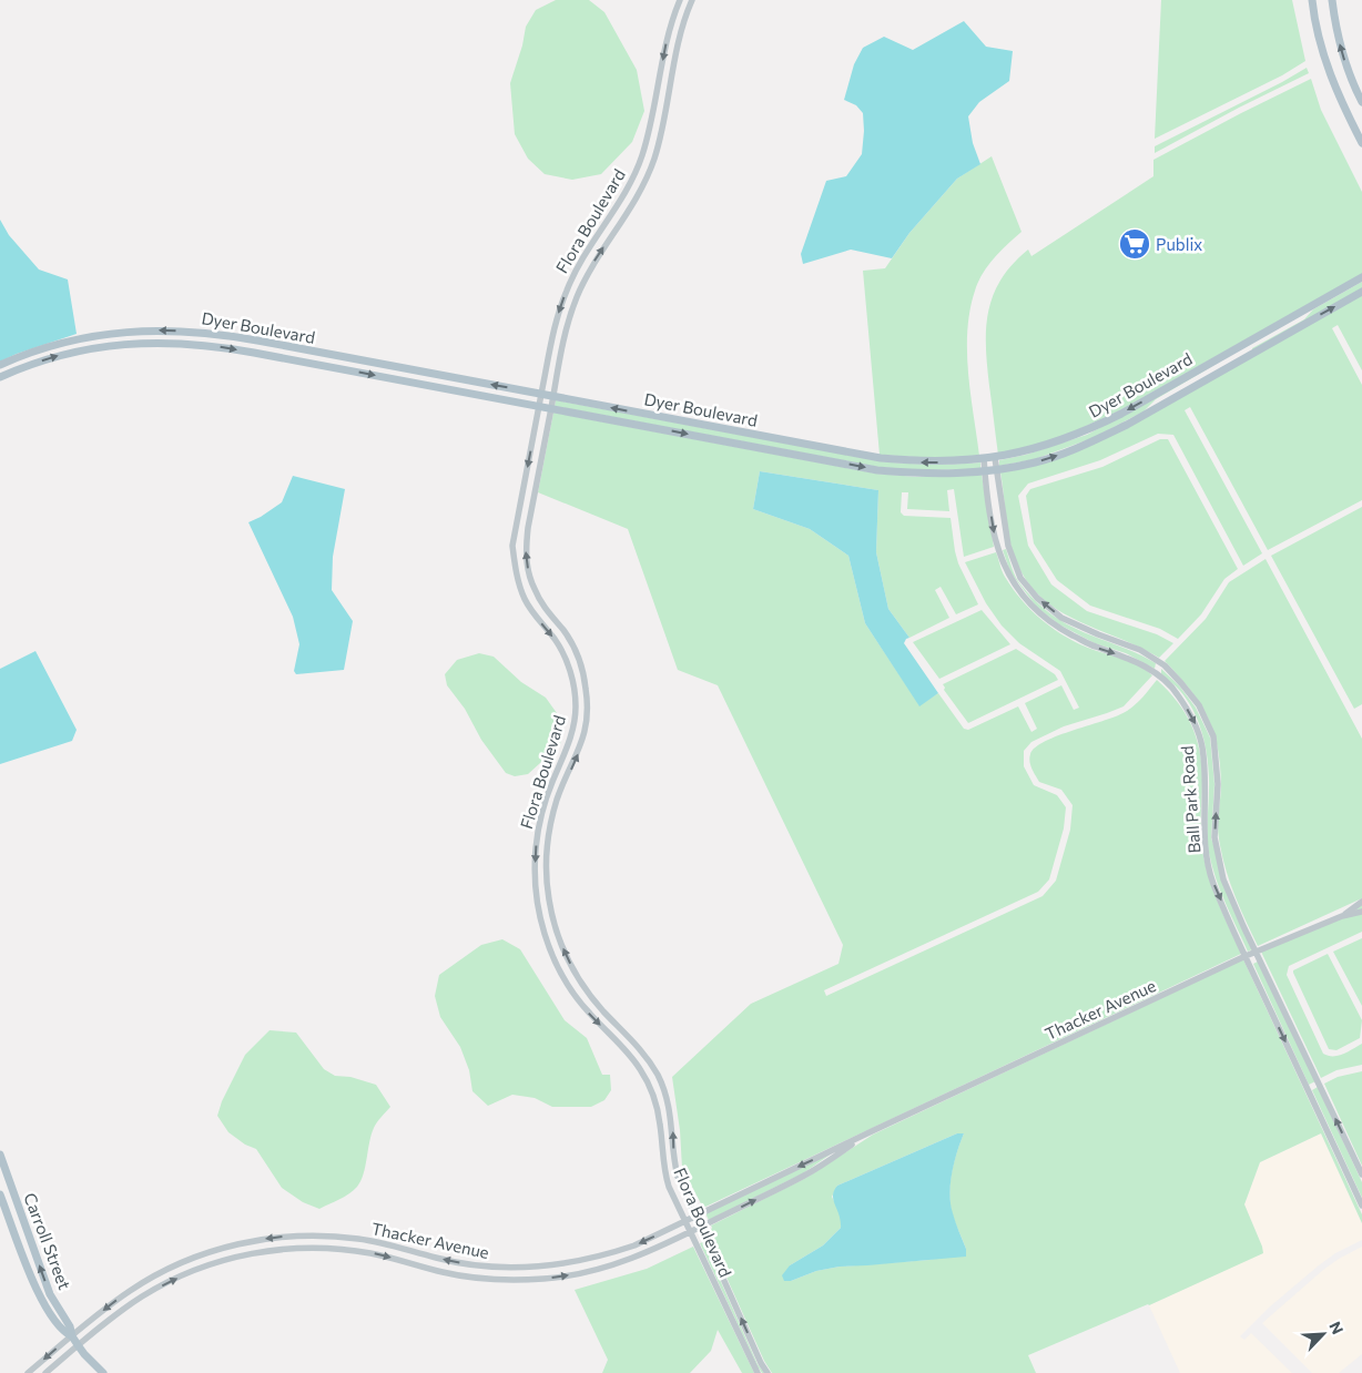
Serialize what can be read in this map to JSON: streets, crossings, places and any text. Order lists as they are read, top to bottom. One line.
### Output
{"streets":{"main road":["Dyer Boulevard","Carroll Street"],"street":["Flora Boulevard","Ball Park Road","Thacker Avenue"]},"crossings":[["Flora Boulevard","Dyer Boulevard"],["Flora Boulevard","Thacker Avenue"],["Dyer Boulevard","Ball Park Road"],["Ball Park Road","Thacker Avenue"],["Thacker Avenue","Carroll Street"]],"places":{"supermarket":["Publix"]},"north":"top right"}
